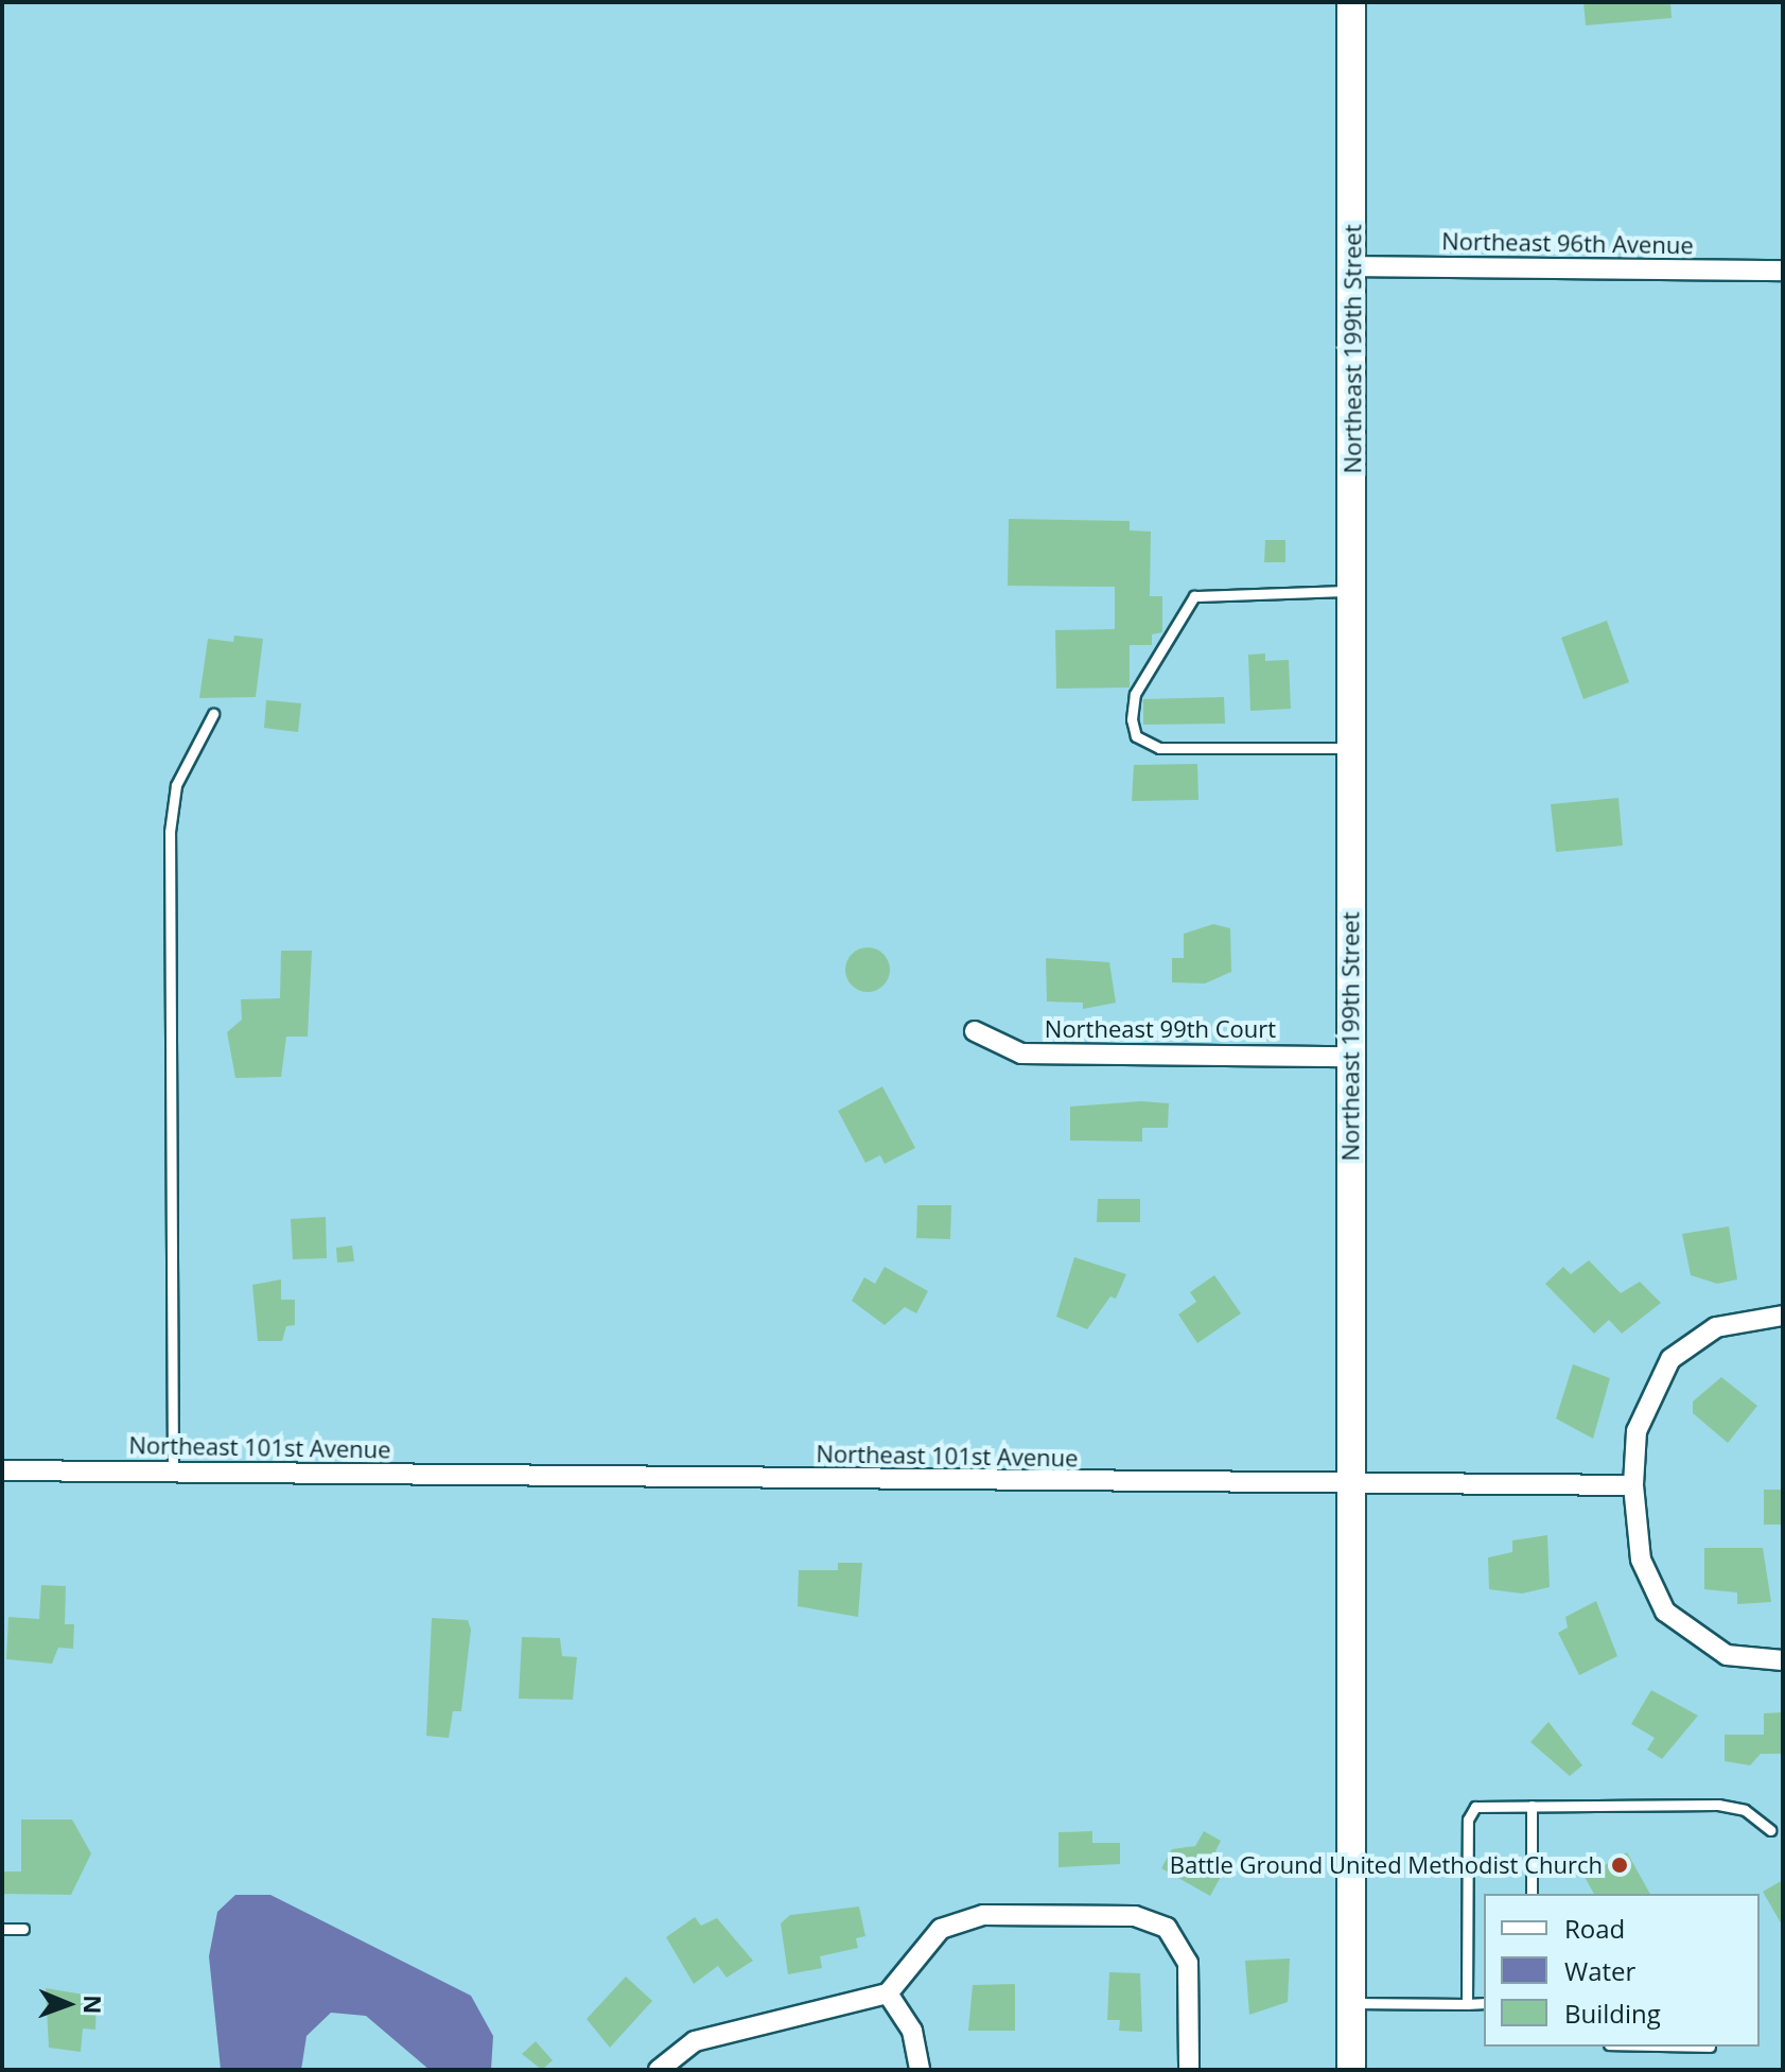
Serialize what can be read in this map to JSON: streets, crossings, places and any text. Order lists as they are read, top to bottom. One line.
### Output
{"streets":{"main road":["Northeast 199th Street"],"street":["Northeast 96th Avenue","Northeast 99th Court","Northeast 101st Avenue"]},"crossings":[["Northeast 96th Avenue","Northeast 199th Street"],["Northeast 199th Street","Northeast 99th Court"],["Northeast 199th Street","Northeast 101st Avenue"]],"places":["Battle Ground United Methodist Church"],"legend":["Road","Water","Building"],"north":"right"}
